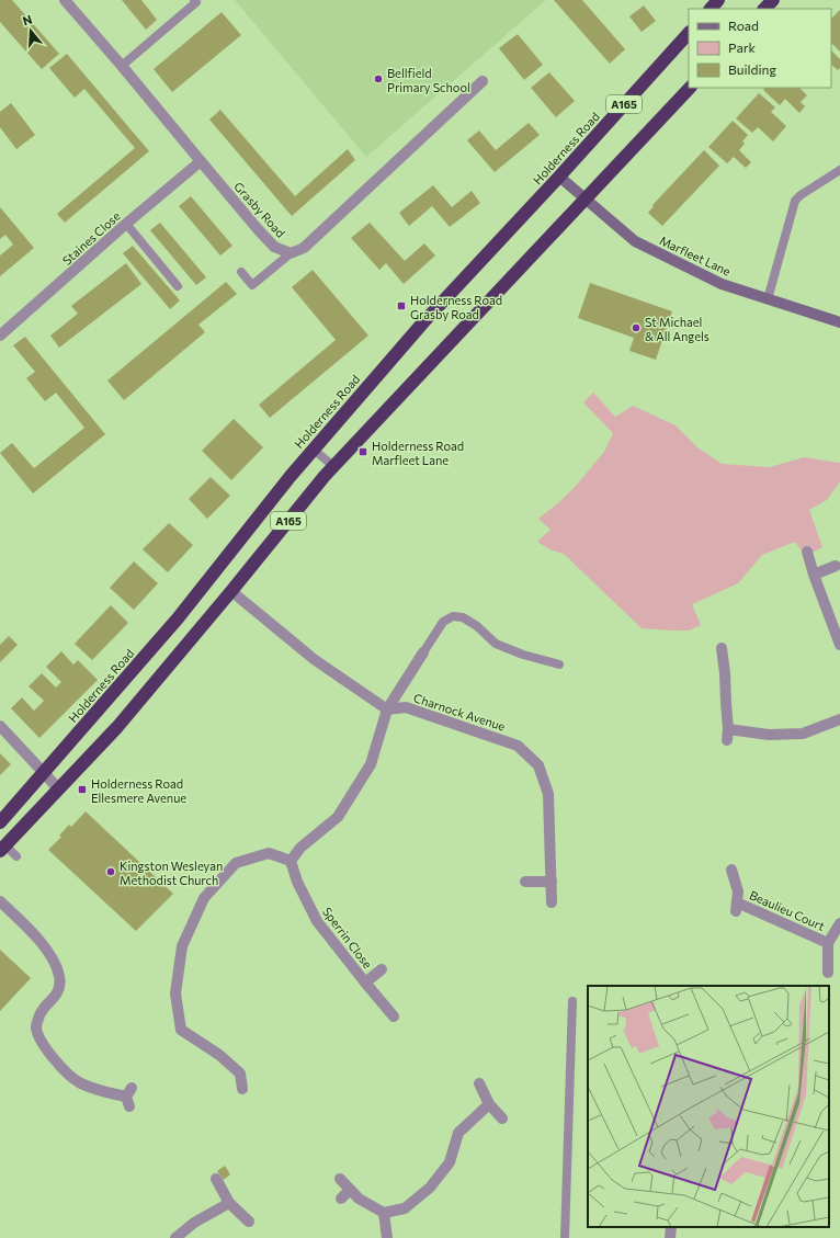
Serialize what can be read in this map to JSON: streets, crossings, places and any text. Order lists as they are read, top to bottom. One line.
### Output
{"streets":{"highway":["A165","Holderness Road"],"street":["Grasby Road","Staines Close","Marfleet Lane","Charnock Avenue","Beaulieu Court","Sperrin Close"]},"crossings":[["A165","Marfleet Lane"],["Holderness Road","Marfleet Lane"],["Grasby Road","Staines Close"]],"places":{"other":["Bellfield Primary School","St Michael & All Angels","Kingston Wesleyan Methodist Church"],"transit":["Holderness Road Grasby Road","Holderness Road Marfleet Lane","Holderness Road Ellesmere Avenue"]},"legend":["Road","Park","Building"],"north":"top"}
